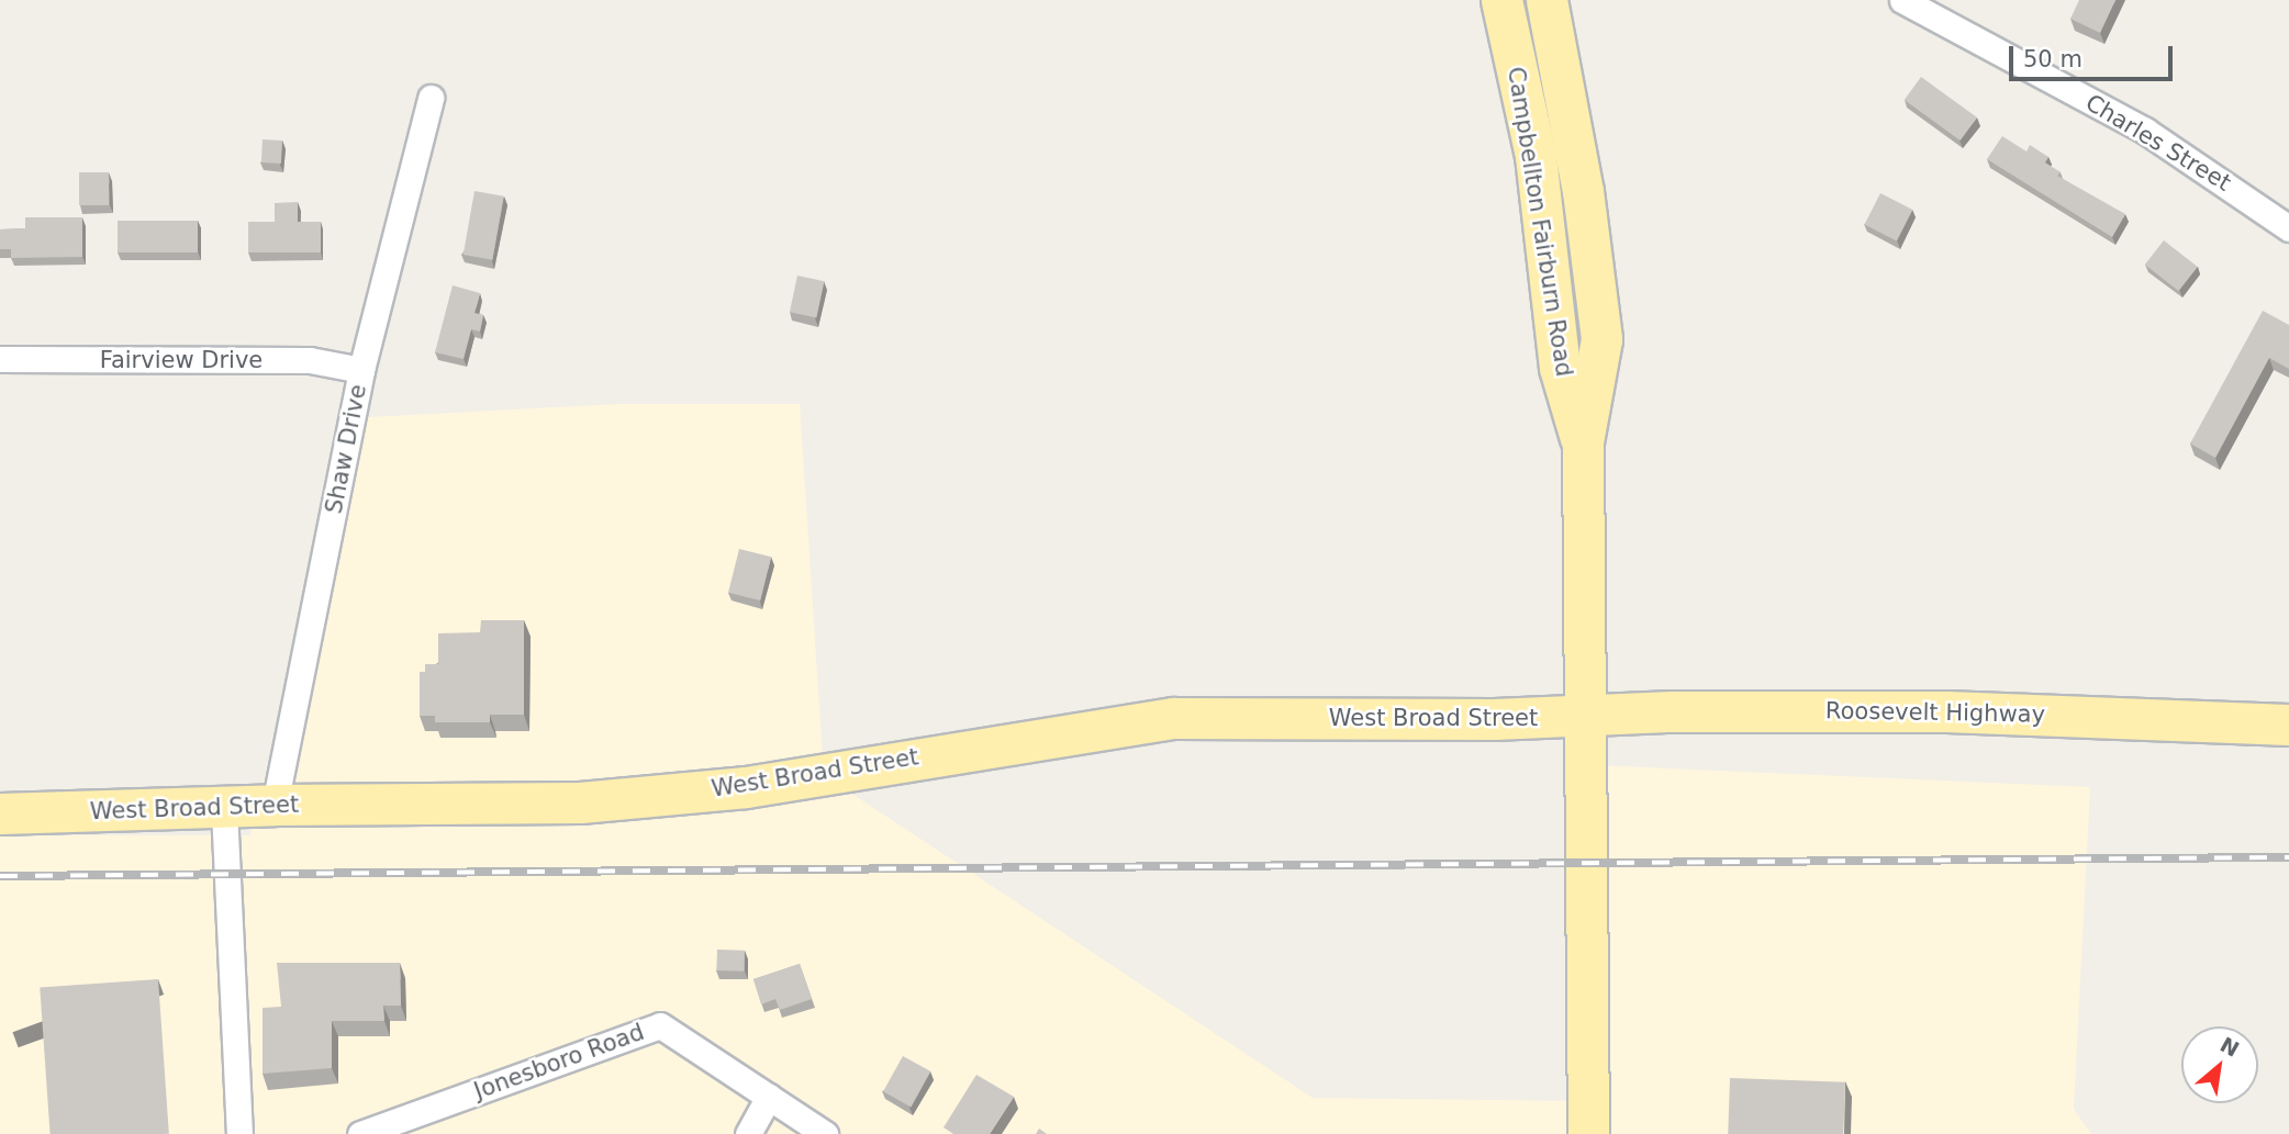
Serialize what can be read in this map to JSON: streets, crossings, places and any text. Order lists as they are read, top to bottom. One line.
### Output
{"streets":{"main road":["Campbellton Fairburn Road","Roosevelt Highway","West Broad Street"],"street":["Charles Street","Fairview Drive","Shaw Drive","Jonesboro Road"]},"crossings":[["Campbellton Fairburn Road","Roosevelt Highway"],["Campbellton Fairburn Road","West Broad Street"],["Fairview Drive","Shaw Drive"],["Shaw Drive","West Broad Street"],["Roosevelt Highway","West Broad Street"]],"scale_bar":"50 m","north":"top right"}
